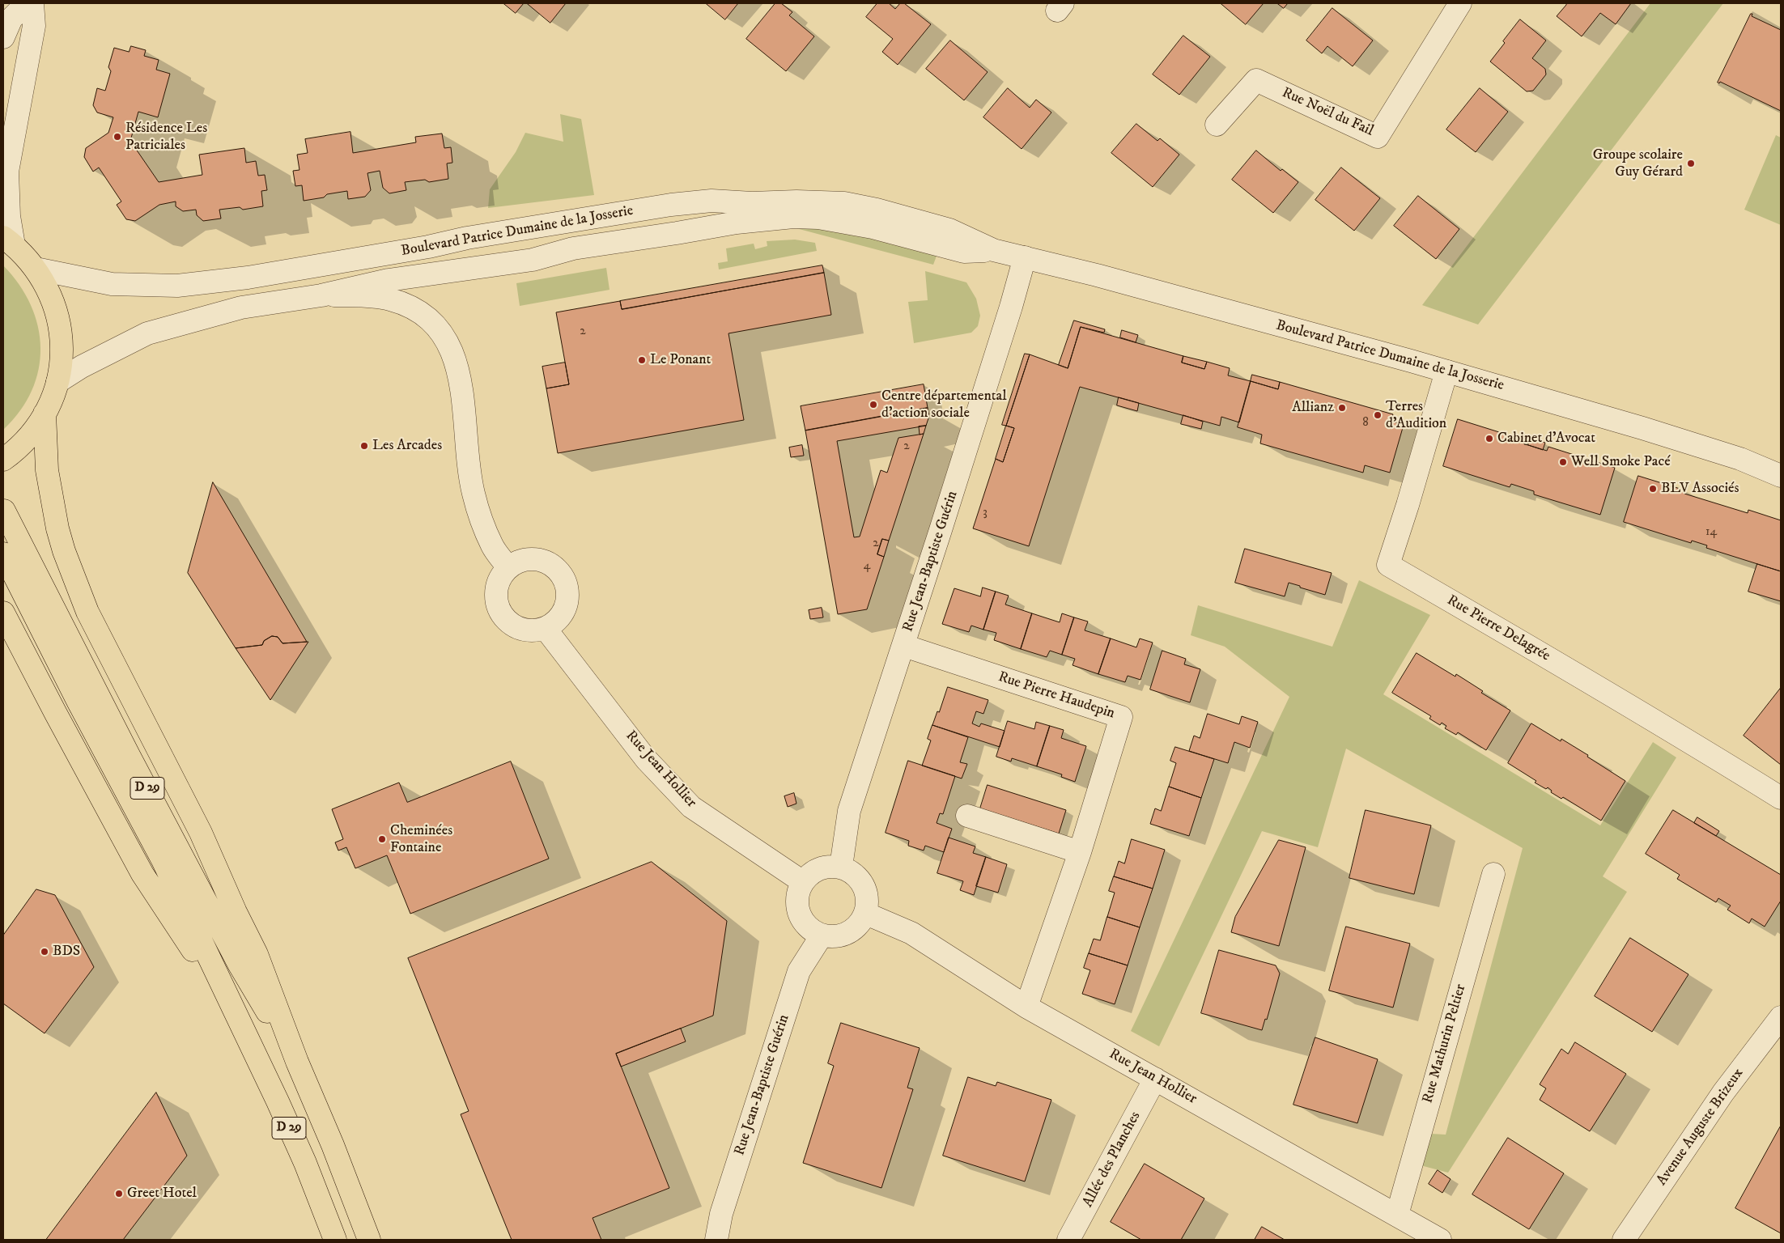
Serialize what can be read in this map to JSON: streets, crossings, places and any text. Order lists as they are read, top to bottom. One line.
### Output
{"streets":{"main road":["D 29"],"street":["Rue Noël du Fail","Boulevard Patrice Dumaine de la Josserie","Rue Jean-Baptiste Guérin","Rue Pierre Delagrée","Rue Pierre Haudepin","Rue Jean Hollier","Rue Mathurin Peltier","Avenue Auguste Brizeux","Allée des Planches"]},"crossings":[["Boulevard Patrice Dumaine de la Josserie","Rue Jean-Baptiste Guérin"],["Boulevard Patrice Dumaine de la Josserie","Rue Pierre Delagrée"],["Rue Jean-Baptiste Guérin","Rue Pierre Haudepin"],["Rue Jean-Baptiste Guérin","Rue Jean Hollier"],["Rue Pierre Haudepin","Rue Jean Hollier"],["Rue Jean Hollier","Rue Mathurin Peltier"],["Rue Jean Hollier","Allée des Planches"]],"places":["Résidence Les Patriciales","Groupe scolaire Guy Gérard","Le Ponant","Centre départemental d'action sociale","Allianz","Terres d'Audition","Cabinet d'Avocat","Les Arcades","Well Smoke Pacé","BLV Associés","Cheminées Fontaine","BDS","Greet Hotel"],"house_numbers":["2","8","2","3","14","2","4"]}
